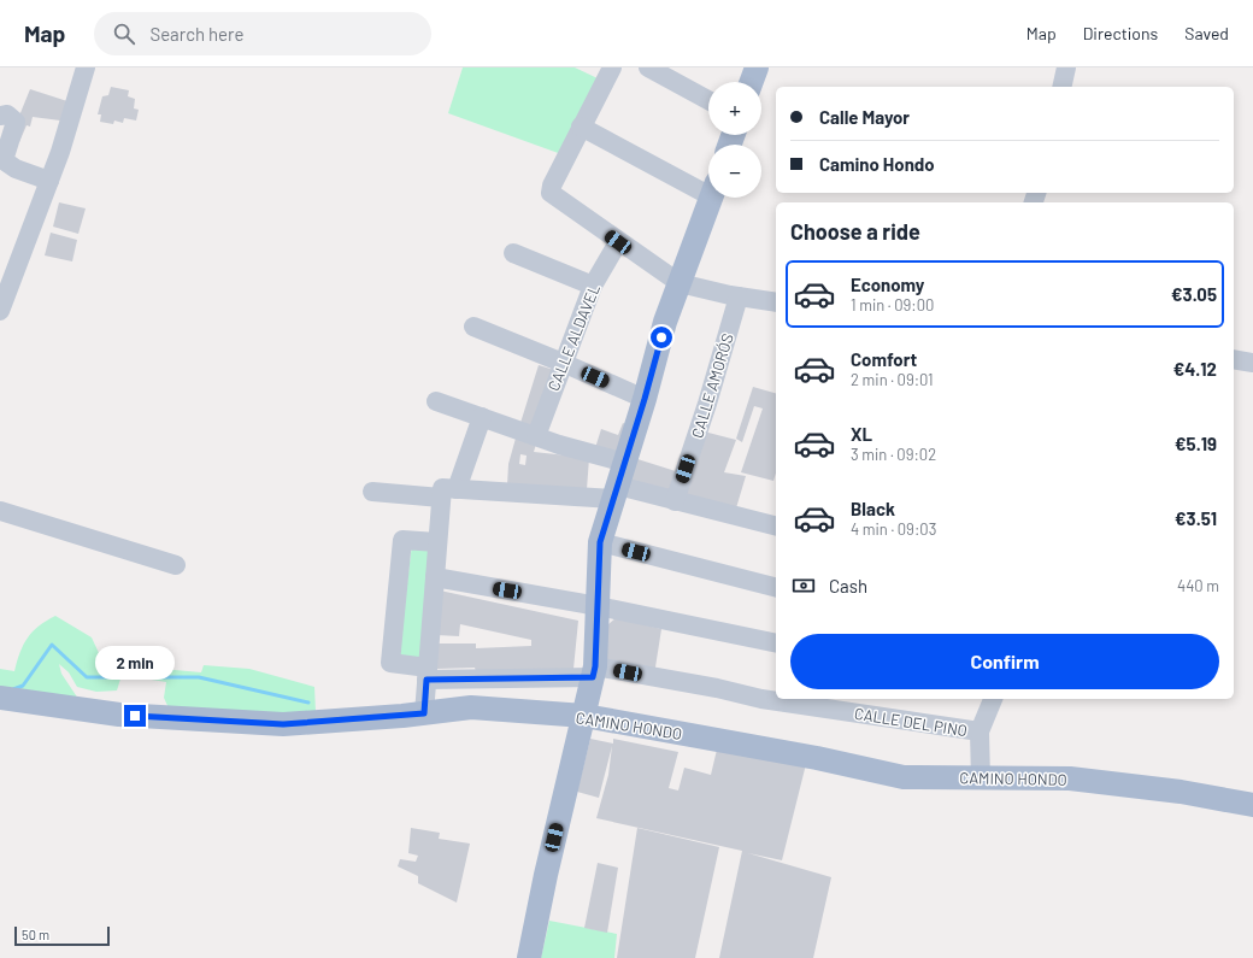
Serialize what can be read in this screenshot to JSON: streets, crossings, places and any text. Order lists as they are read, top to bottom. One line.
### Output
{"streets":{"main road":["CAMINO HONDO"],"street":["CALLE ALDAVEL","CALLE AMORÓS","CALLE DEL PINO"]},"crossings":[["CALLE DEL PINO","CAMINO HONDO"]],"scale_bar":"50 m","page":{"header":"Map","search":"Search here","nav":["Map","Directions","Saved"],"map_buttons":["+","−"],"banner":["Calle Mayor","Camino Hondo"],"heading":"Choose a ride","list":[{"name":"Economy","note":"1 min · 09:00","value":"€3.05"},{"name":"Comfort","note":"2 min · 09:01","value":"€4.12"},{"name":"XL","note":"3 min · 09:02","value":"€5.19"},{"name":"Black","note":"4 min · 09:03","value":"€3.51"}],"pay":["Cash","440 m"],"buttons":"Confirm","bubble":"2 min","scale":"50 m"}}
